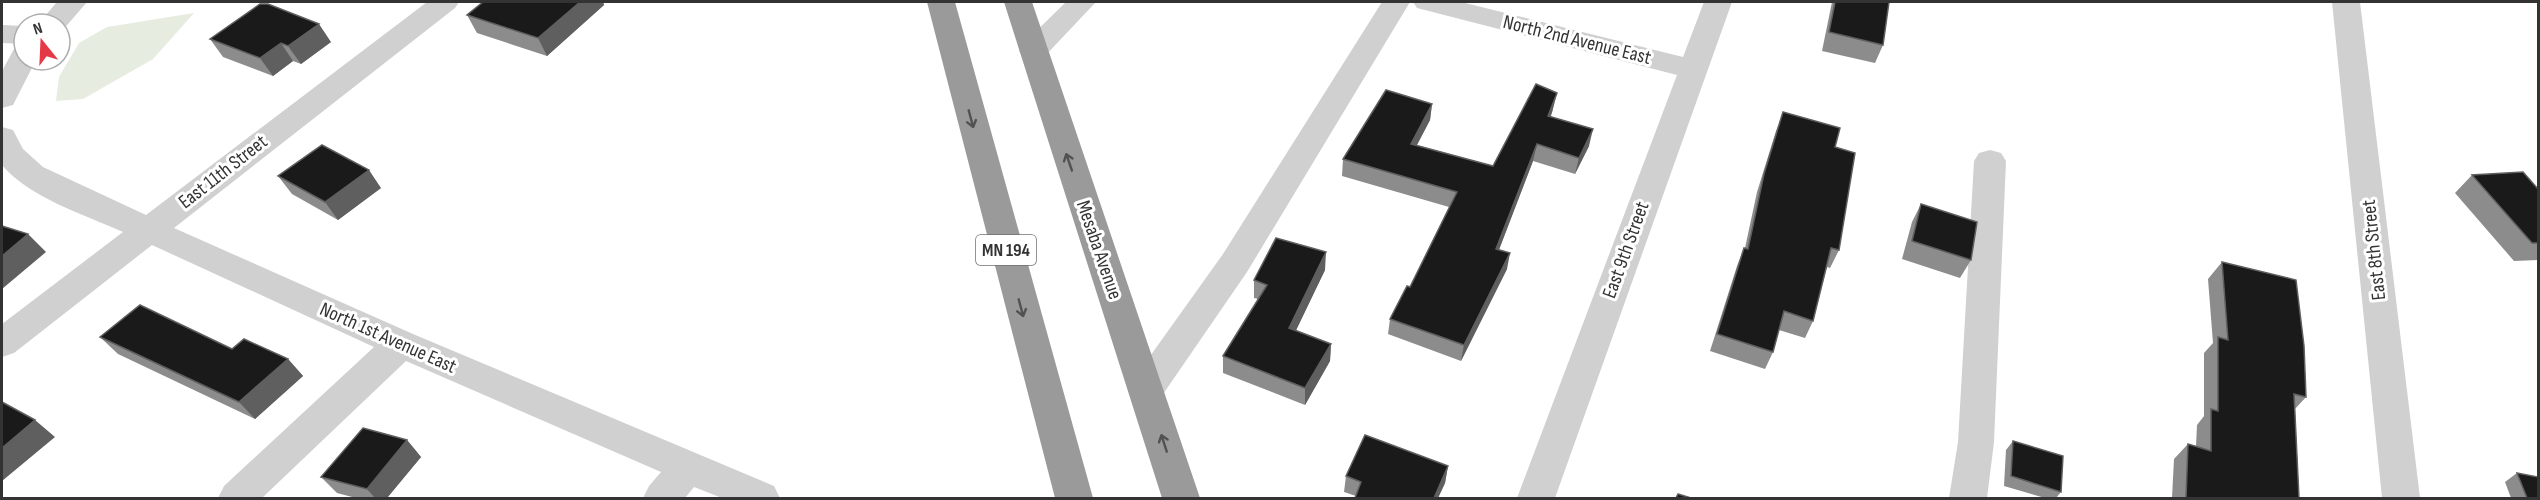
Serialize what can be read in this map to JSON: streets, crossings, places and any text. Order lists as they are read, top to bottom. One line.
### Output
{"streets":{"highway":["MN 194","Mesaba Avenue"],"street":["North 2nd Avenue East","East 11th Street","East 9th Street","East 8th Street","North 1st Avenue East"]},"crossings":[["North 2nd Avenue East","East 9th Street"],["East 11th Street","North 1st Avenue East"]],"north":"top"}
